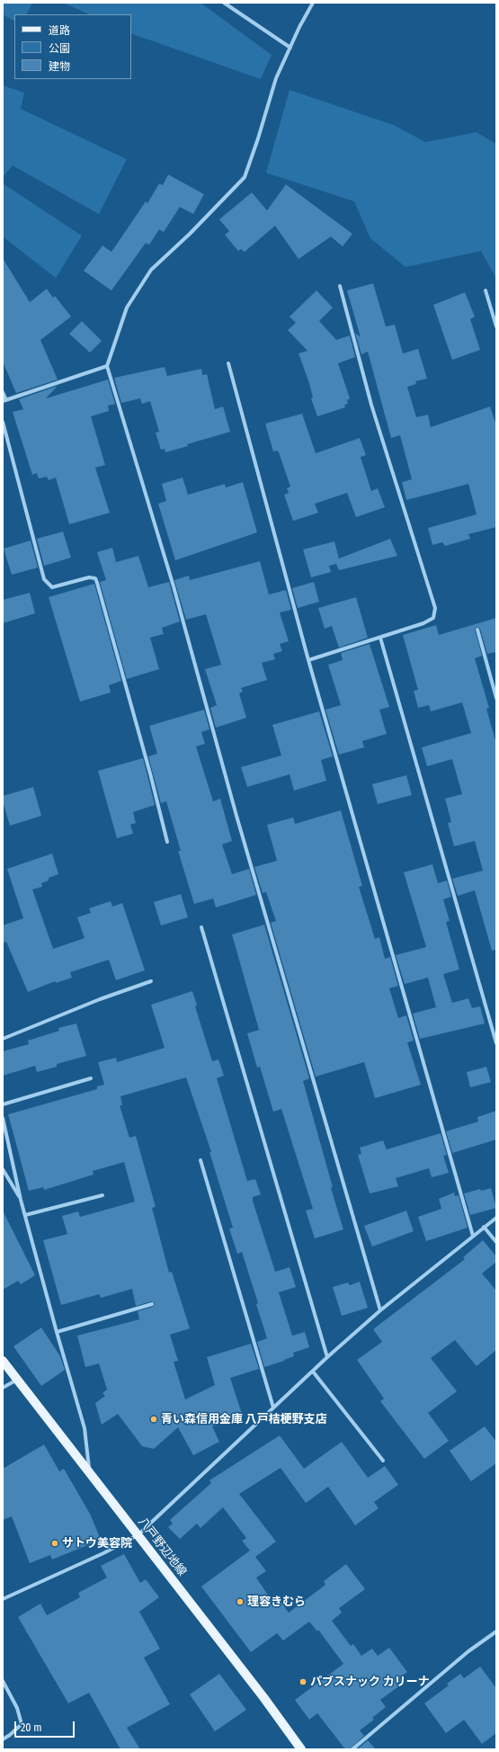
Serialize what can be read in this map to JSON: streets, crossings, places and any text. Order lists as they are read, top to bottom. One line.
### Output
{"streets":{"main road":["八戸野辺地線"]},"places":["青い森信用金庫 八戸桔梗野支店","サトウ美容院","理容きむら","パブスナック カリーナ"],"legend":["道路","公園","建物"],"scale_bar":"20 m"}
